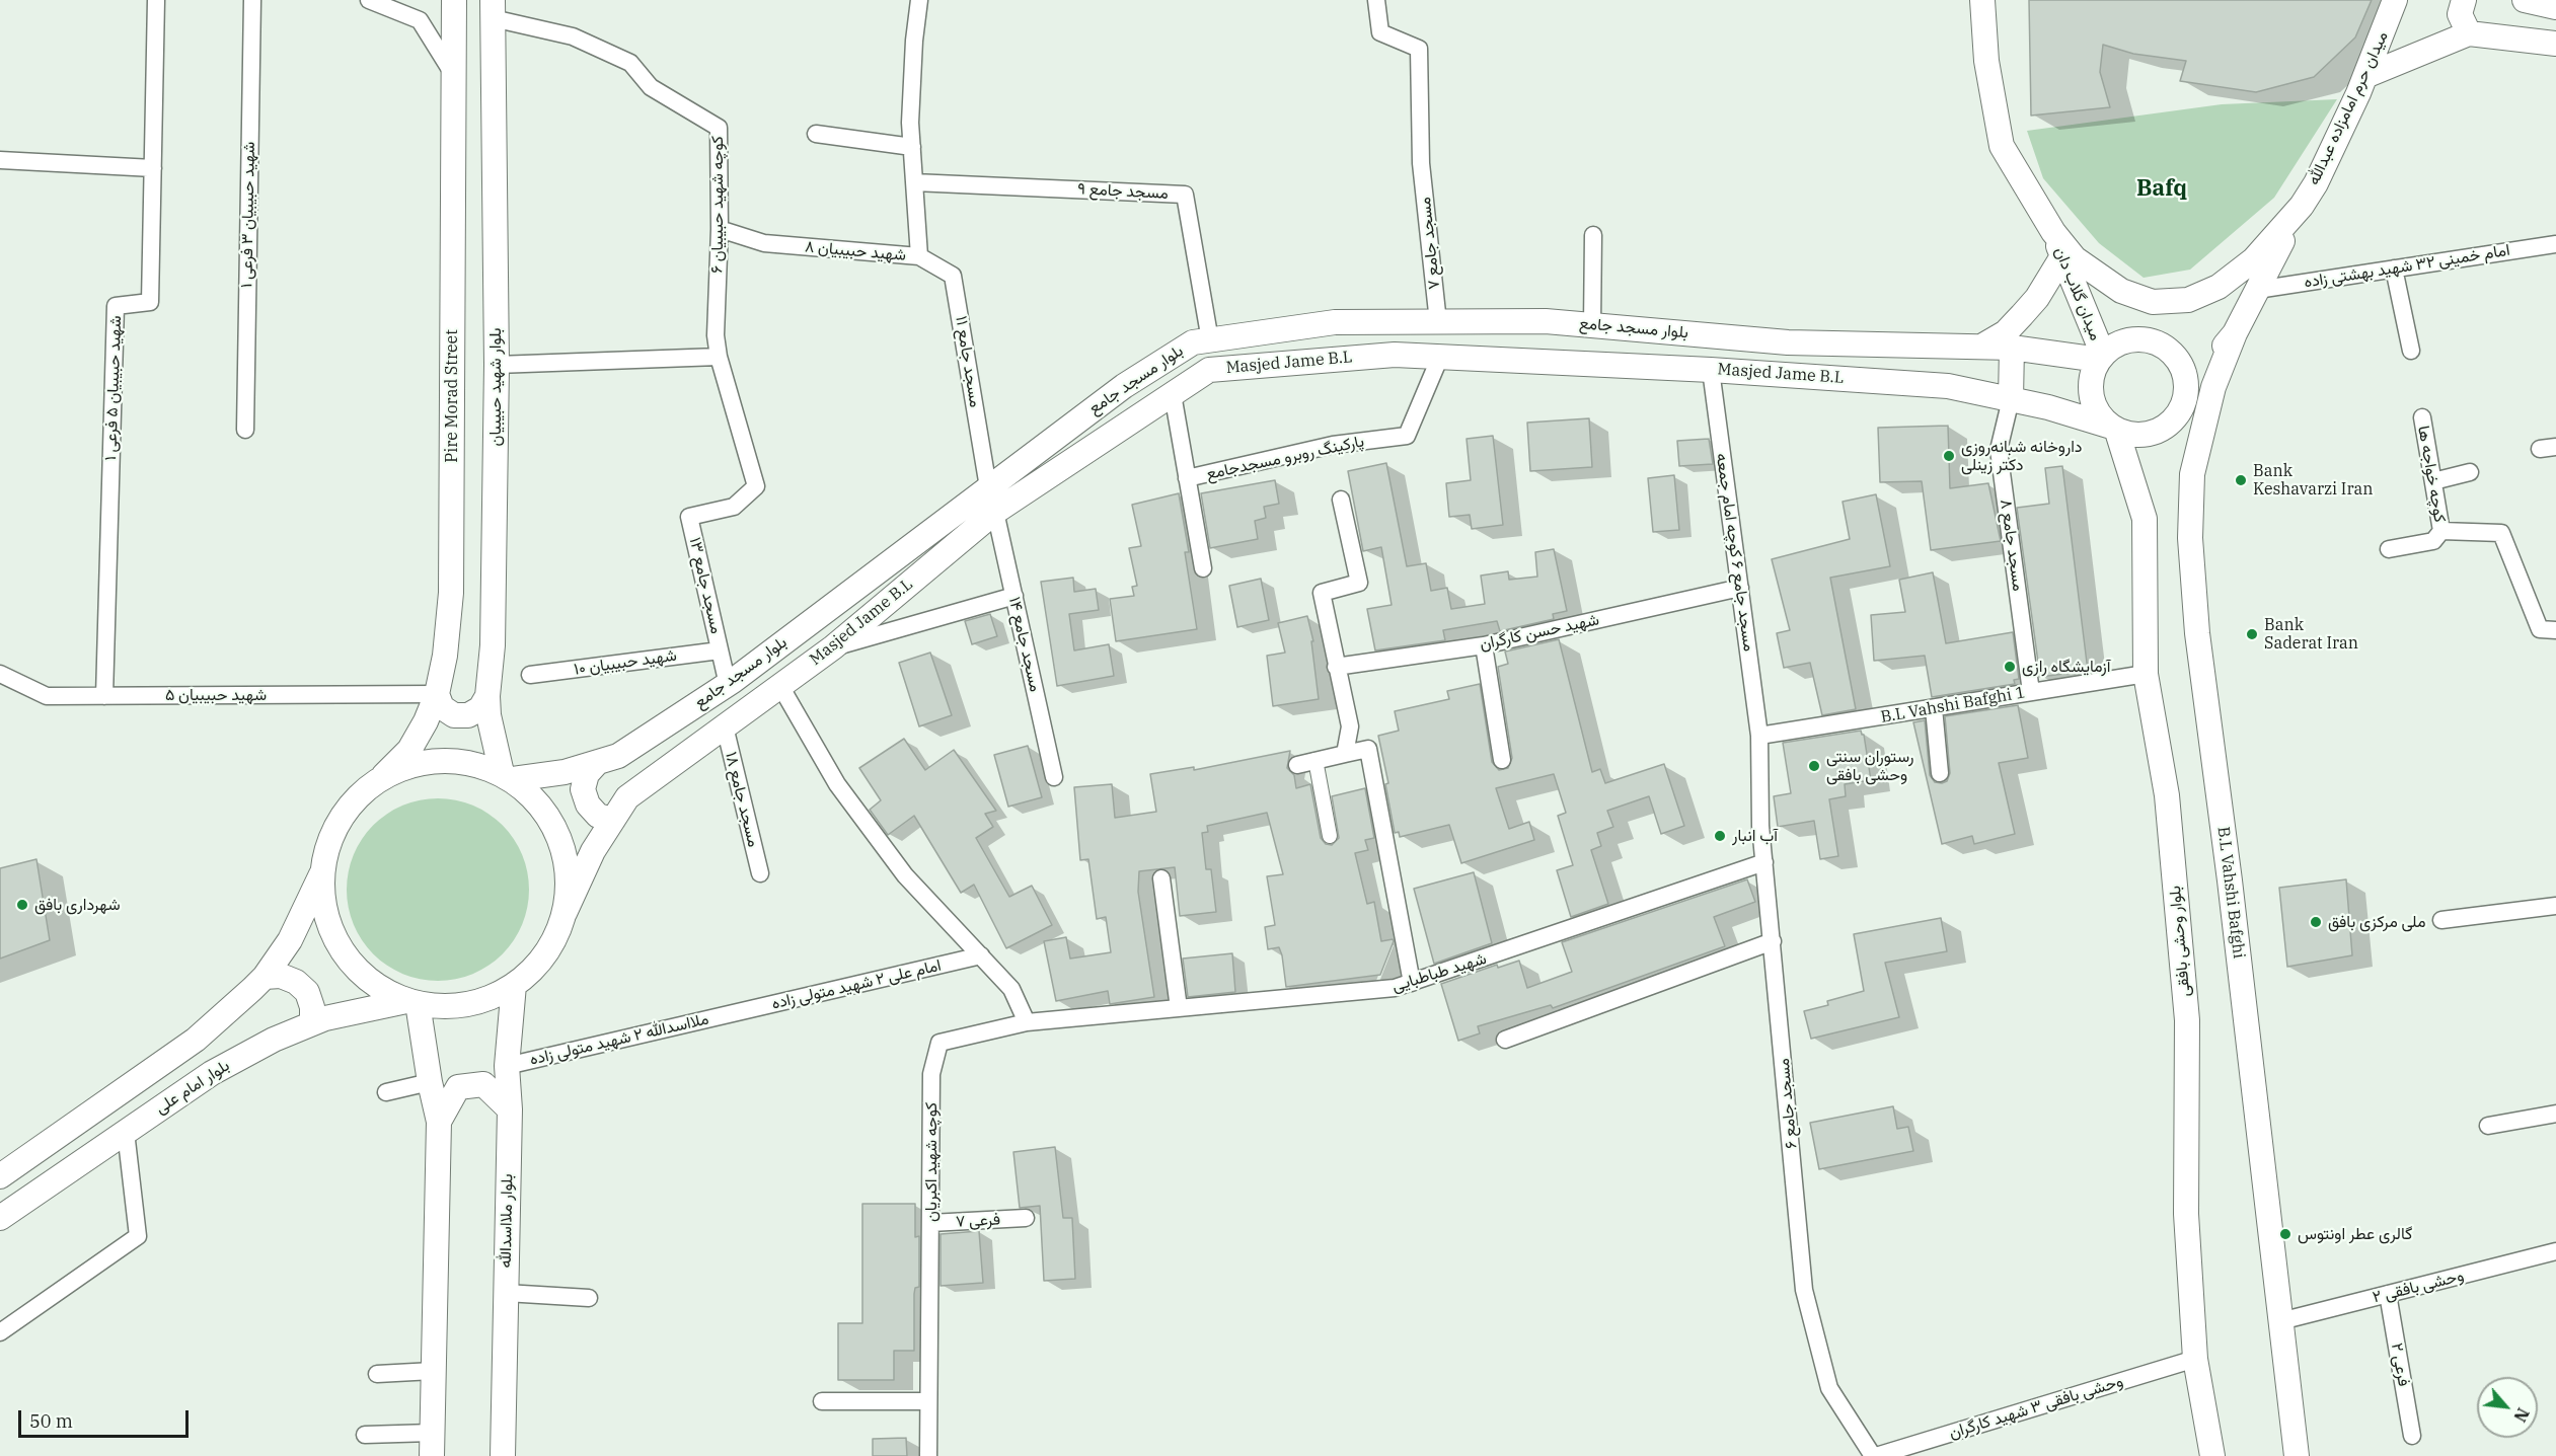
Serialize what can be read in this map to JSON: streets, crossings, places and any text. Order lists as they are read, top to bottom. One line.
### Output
{"streets":{"main road":["میدان حرم امامزاده عبدالله","میدان گلاب دان","بلوار مسجد جامع","Masjed Jame B.L","بلوار شهید حبیبیان","Pire Morad Street","B.L Vahshi Bafghi","بلوار وحشی بافقی","بلوار امام علی","بلوار ملااسدالله"],"street":["مسجد جامع ۹","کوچه شهید حبیبیان ۶","شهید حبیبیان ۳ فرعی ۱","مسجد جامع ۷","شهید حبیبیان ۸","امام خمینی ۳۲ شهید بهشتی زاده","مسجد جامع ۱۱","شهید حبیبیان ۵ فرعی ۱","پارکینگ روبرو مسجدجامع","کوچه خواجه ها","مسجد جامع ۸","مسجد جامع ۶ کوچه امام جمعه","مسجد جامع ۱۳","شهید حسن کارگران","مسجد جامع ۱۴","شهید حبیبیان ۱۰","شهید حبیبیان ۵","B.L Vahshi Bafghi 1","مسجد جامع ۱۸","شهید طباطبایی","امام علی ۲ شهید متولی زاده","ملااسدالله ۲ شهید متولی زاده","مسجد جامع ۶","کوچه شهید اکبریان","فرعی ۷","وحشی بافقی ۲","فرعی ۲","وحشی بافقی ۳ شهید کارگران"]},"crossings":[["میدان حرم امامزاده عبدالله","میدان گلاب دان"],["میدان حرم امامزاده عبدالله","B.L Vahshi Bafghi"],["مسجد جامع ۹","شهید حبیبیان ۸"],["مسجد جامع ۹","بلوار مسجد جامع"],["کوچه شهید حبیبیان ۶","شهید حبیبیان ۸"],["کوچه شهید حبیبیان ۶","بلوار شهید حبیبیان"],["کوچه شهید حبیبیان ۶","مسجد جامع ۱۳"],["مسجد جامع ۷","بلوار مسجد جامع"],["شهید حبیبیان ۸","مسجد جامع ۱۱"],["امام خمینی ۳۲ شهید بهشتی زاده","B.L Vahshi Bafghi"],["میدان گلاب دان","بلوار مسجد جامع"],["میدان گلاب دان","Masjed Jame B.L"],["میدان گلاب دان","B.L Vahshi Bafghi"],["میدان گلاب دان","بلوار وحشی بافقی"],["بلوار مسجد جامع","مسجد جامع ۱۱"],["بلوار مسجد جامع","Masjed Jame B.L"],["بلوار مسجد جامع","بلوار شهید حبیبیان"],["بلوار مسجد جامع","مسجد جامع ۱۳"],["بلوار مسجد جامع","B.L Vahshi Bafghi"],["بلوار مسجد جامع","بلوار وحشی بافقی"],["Masjed Jame B.L","پارکینگ روبرو مسجدجامع"],["Masjed Jame B.L","مسجد جامع ۸"],["Masjed Jame B.L","مسجد جامع ۶ کوچه امام جمعه"],["Masjed Jame B.L","مسجد جامع ۱۴"],["Masjed Jame B.L","مسجد جامع ۱۸"],["Masjed Jame B.L","B.L Vahshi Bafghi"],["Masjed Jame B.L","بلوار وحشی بافقی"],["شهید حبیبیان ۵ فرعی ۱","شهید حبیبیان ۵"],["Pire Morad Street","شهید حبیبیان ۵"],["مسجد جامع ۸","B.L Vahshi Bafghi 1"],["مسجد جامع ۶ کوچه امام جمعه","شهید حسن کارگران"],["مسجد جامع ۶ کوچه امام جمعه","B.L Vahshi Bafghi 1"],["مسجد جامع ۶ کوچه امام جمعه","مسجد جامع ۶"],["مسجد جامع ۱۳","شهید حبیبیان ۱۰"],["B.L Vahshi Bafghi 1","بلوار وحشی بافقی"],["B.L Vahshi Bafghi 1","مسجد جامع ۶"],["B.L Vahshi Bafghi","بلوار وحشی بافقی"],["B.L Vahshi Bafghi","وحشی بافقی ۲"],["بلوار وحشی بافقی","وحشی بافقی ۳ شهید کارگران"],["شهید طباطبایی","مسجد جامع ۶"],["شهید طباطبایی","کوچه شهید اکبریان"],["امام علی ۲ شهید متولی زاده","ملااسدالله ۲ شهید متولی زاده"],["ملااسدالله ۲ شهید متولی زاده","بلوار ملااسدالله"],["مسجد جامع ۶","وحشی بافقی ۳ شهید کارگران"],["کوچه شهید اکبریان","فرعی ۷"],["وحشی بافقی ۲","فرعی ۲"]],"districts":["Bafq"],"places":["داروخانه شبانه‌روزی دکتر زینلی","Bank Keshavarzi Iran","Bank Saderat Iran","آزمایشگاه رازی","رستوران سنتی وحشی بافقی","آب انبار","شهرداری بافق","ملی مرکزی بافق","گالری عطر اونتوس"],"scale_bar":"50 m","north":"bottom right"}
